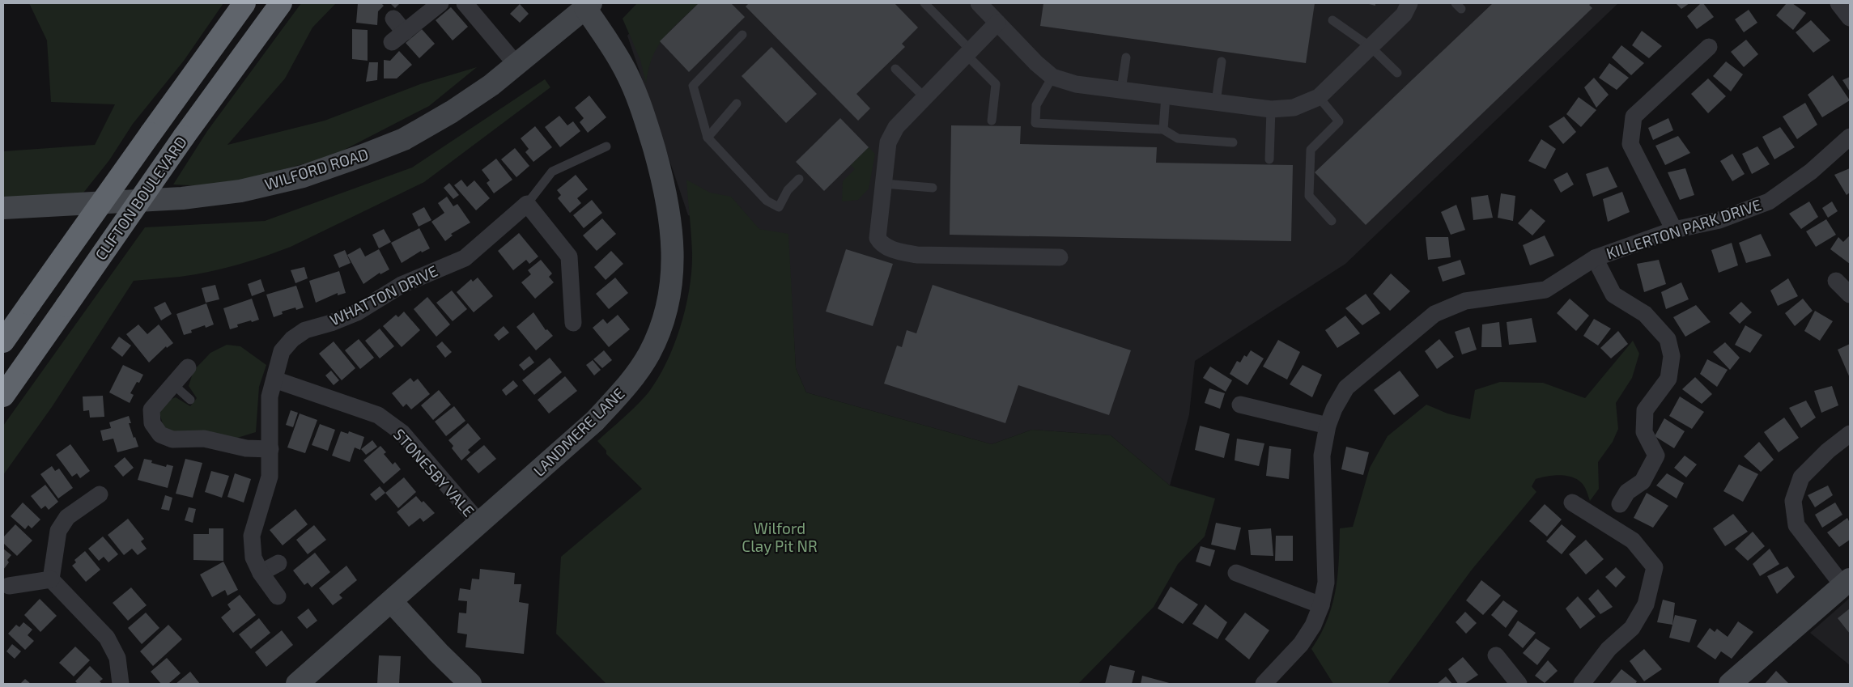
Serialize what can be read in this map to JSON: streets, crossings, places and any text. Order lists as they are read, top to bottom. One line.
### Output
{"streets":{"highway":["CLIFTON BOULEVARD"],"street":["WILFORD ROAD","KILLERTON PARK DRIVE","WHATTON DRIVE","LANDMERE LANE","STONESBY VALE"]},"crossings":[["WILFORD ROAD","LANDMERE LANE"],["WHATTON DRIVE","STONESBY VALE"],["LANDMERE LANE","STONESBY VALE"]],"parks":["Wilford Clay Pit NR"]}
